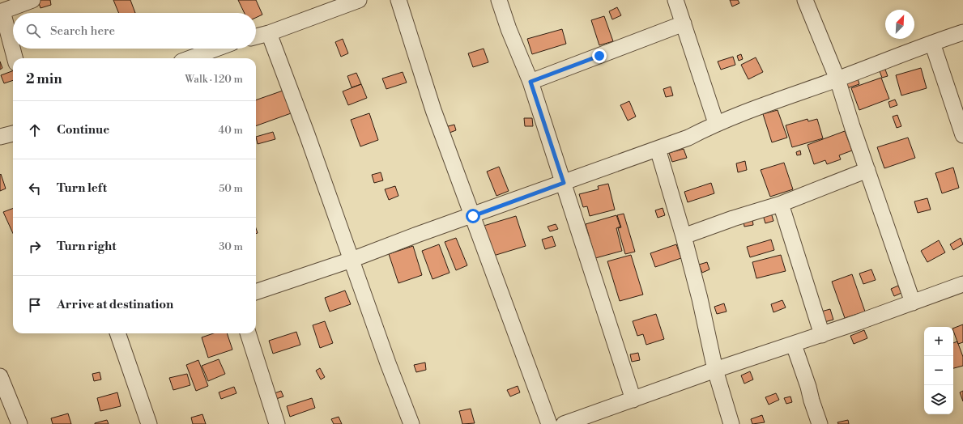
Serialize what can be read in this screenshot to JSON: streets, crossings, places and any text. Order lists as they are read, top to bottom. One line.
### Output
{"north":"top right","page":{"search":"Search here","heading":["2 min","Walk · 120 m"],"list":[["Continue","40 m"],["Turn left","50 m"],["Turn right","30 m"],"Arrive at destination"],"map_buttons":["+","−"]}}
